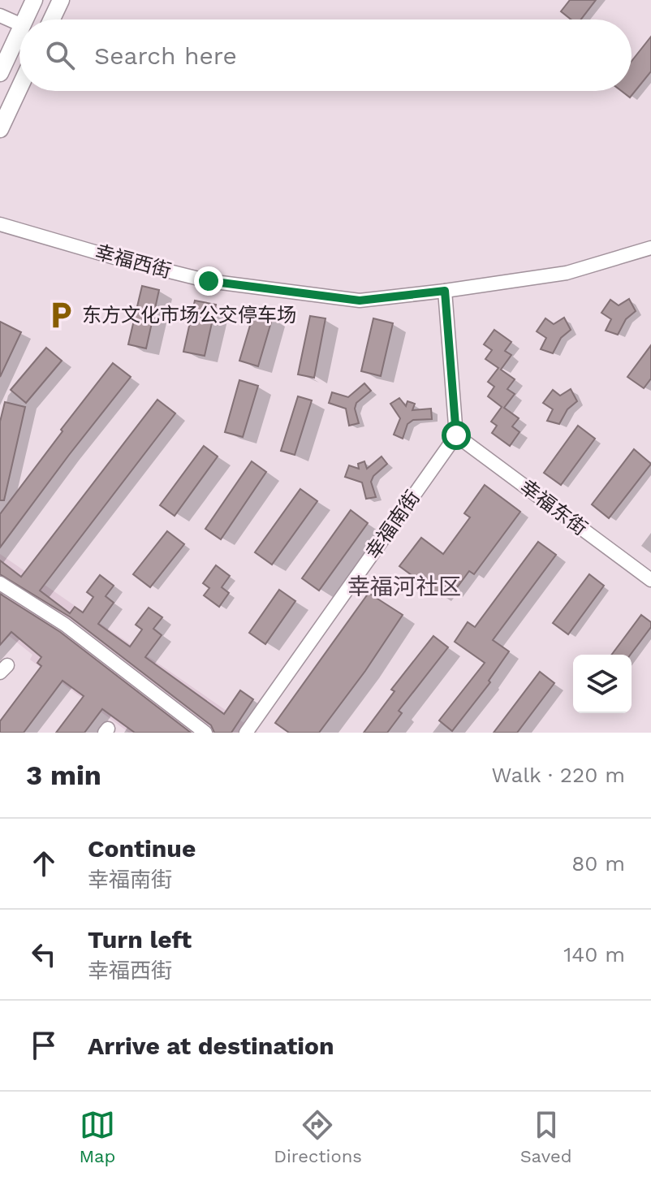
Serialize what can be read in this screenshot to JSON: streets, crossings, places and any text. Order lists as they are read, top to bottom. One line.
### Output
{"streets":{"street":["幸福西街","幸福东街","幸福南街"]},"crossings":[["幸福东街","幸福南街"]],"districts":["幸福河社区"],"places":{"parking":["东方文化市场公交停车场"]},"page":{"search":"Search here","heading":["3 min","Walk · 220 m"],"list":[["Continue","幸福南街","80 m"],["Turn left","幸福西街","140 m"],"Arrive at destination"],"nav":["Map","Directions","Saved"]}}
